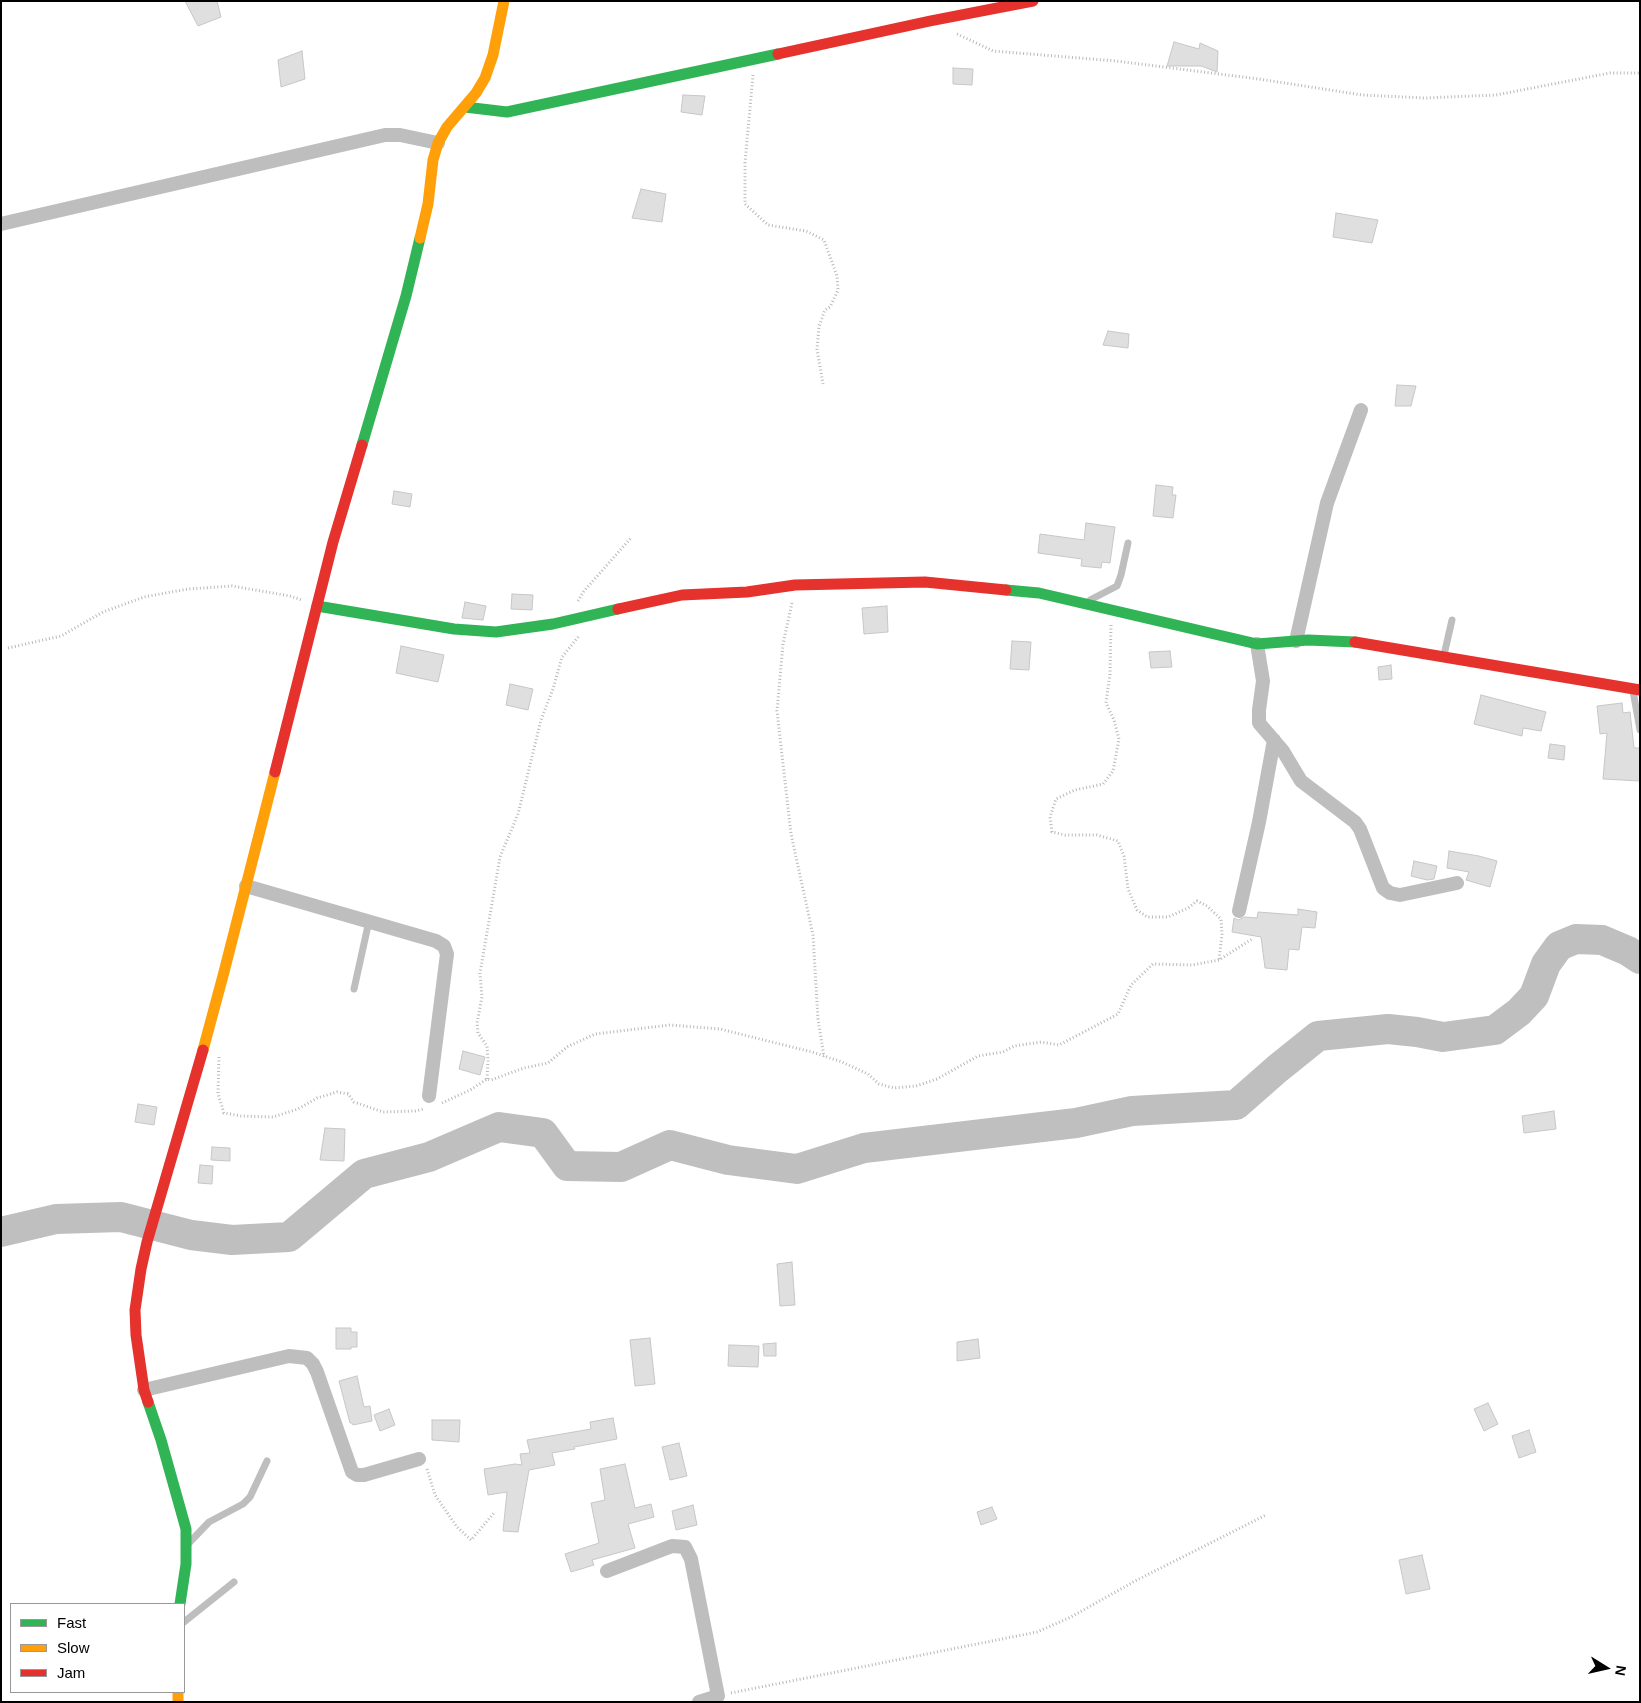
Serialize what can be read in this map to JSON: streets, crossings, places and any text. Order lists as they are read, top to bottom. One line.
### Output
{"legend":["Fast","Slow","Jam"],"north":"right"}
